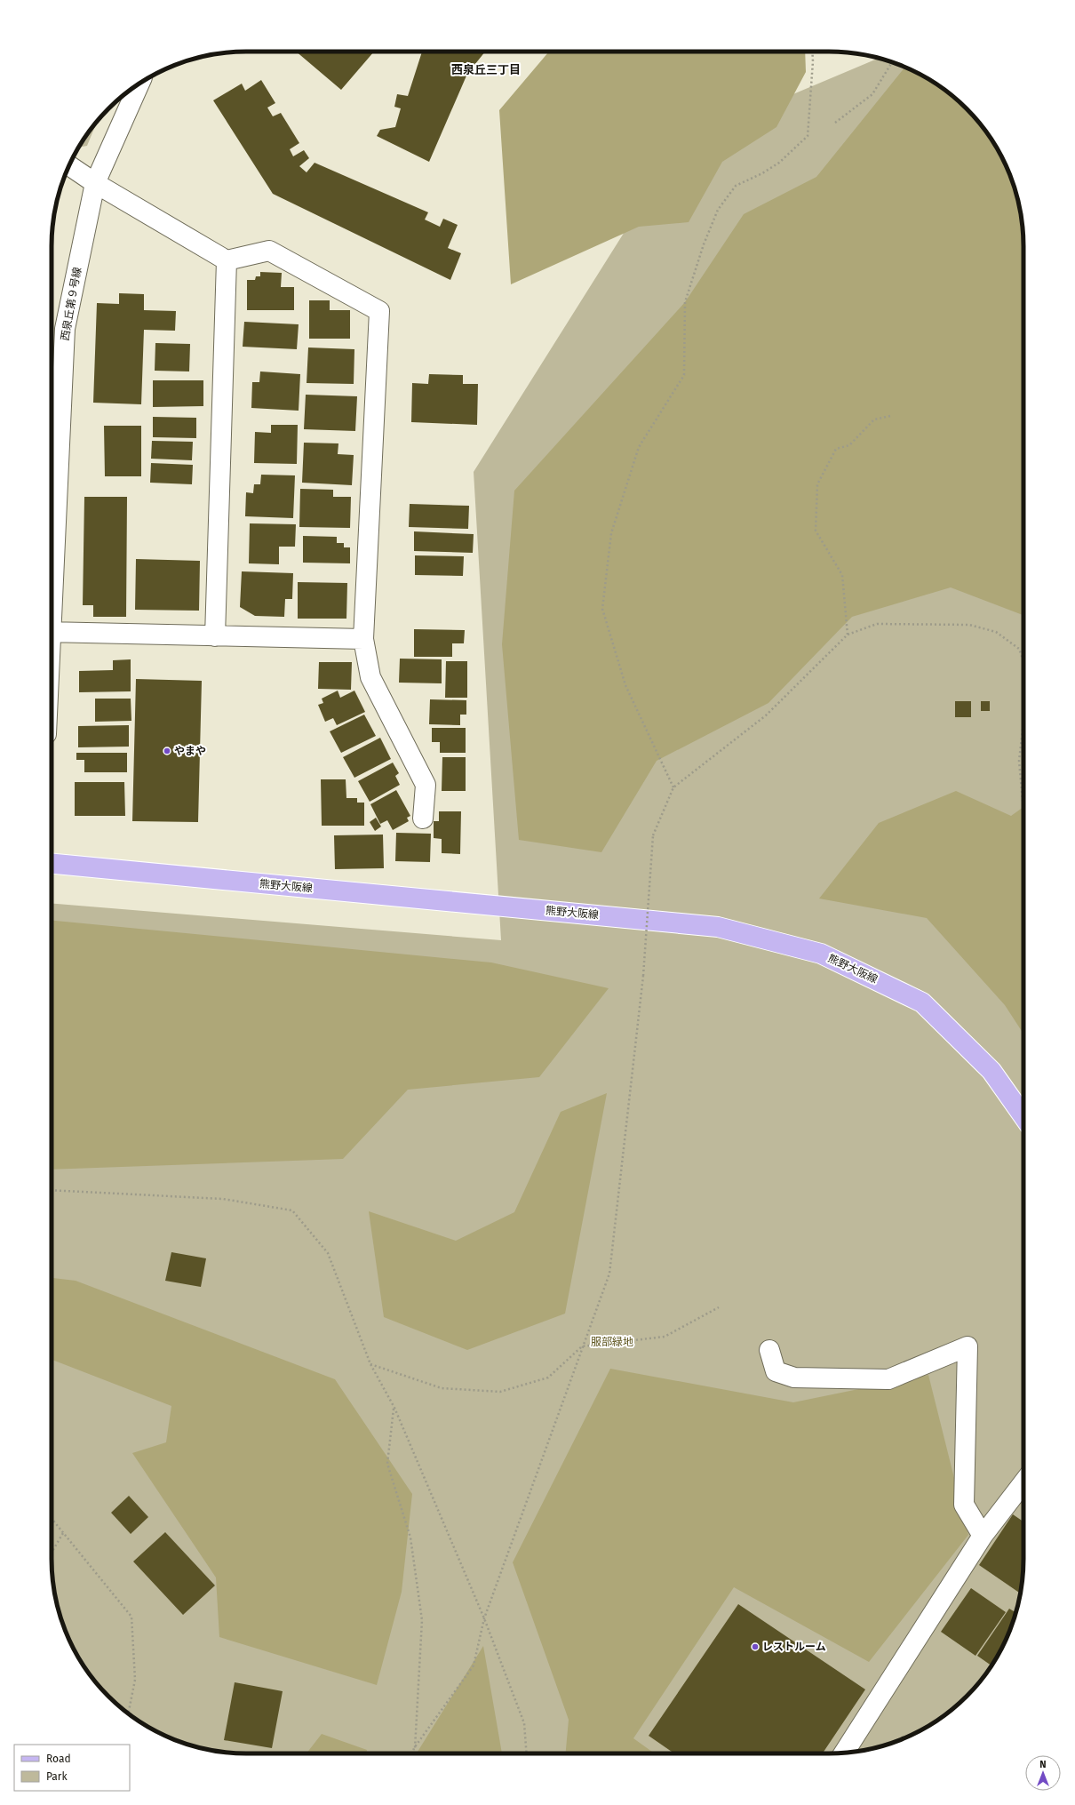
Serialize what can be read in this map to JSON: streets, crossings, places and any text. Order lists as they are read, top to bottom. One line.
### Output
{"streets":{"main road":["熊野大阪線"],"street":["西泉丘第９号線"]},"districts":["西泉丘三丁目"],"parks":["服部緑地"],"places":["やまや","レストルーム"],"legend":["Road","Park"],"north":"top"}
